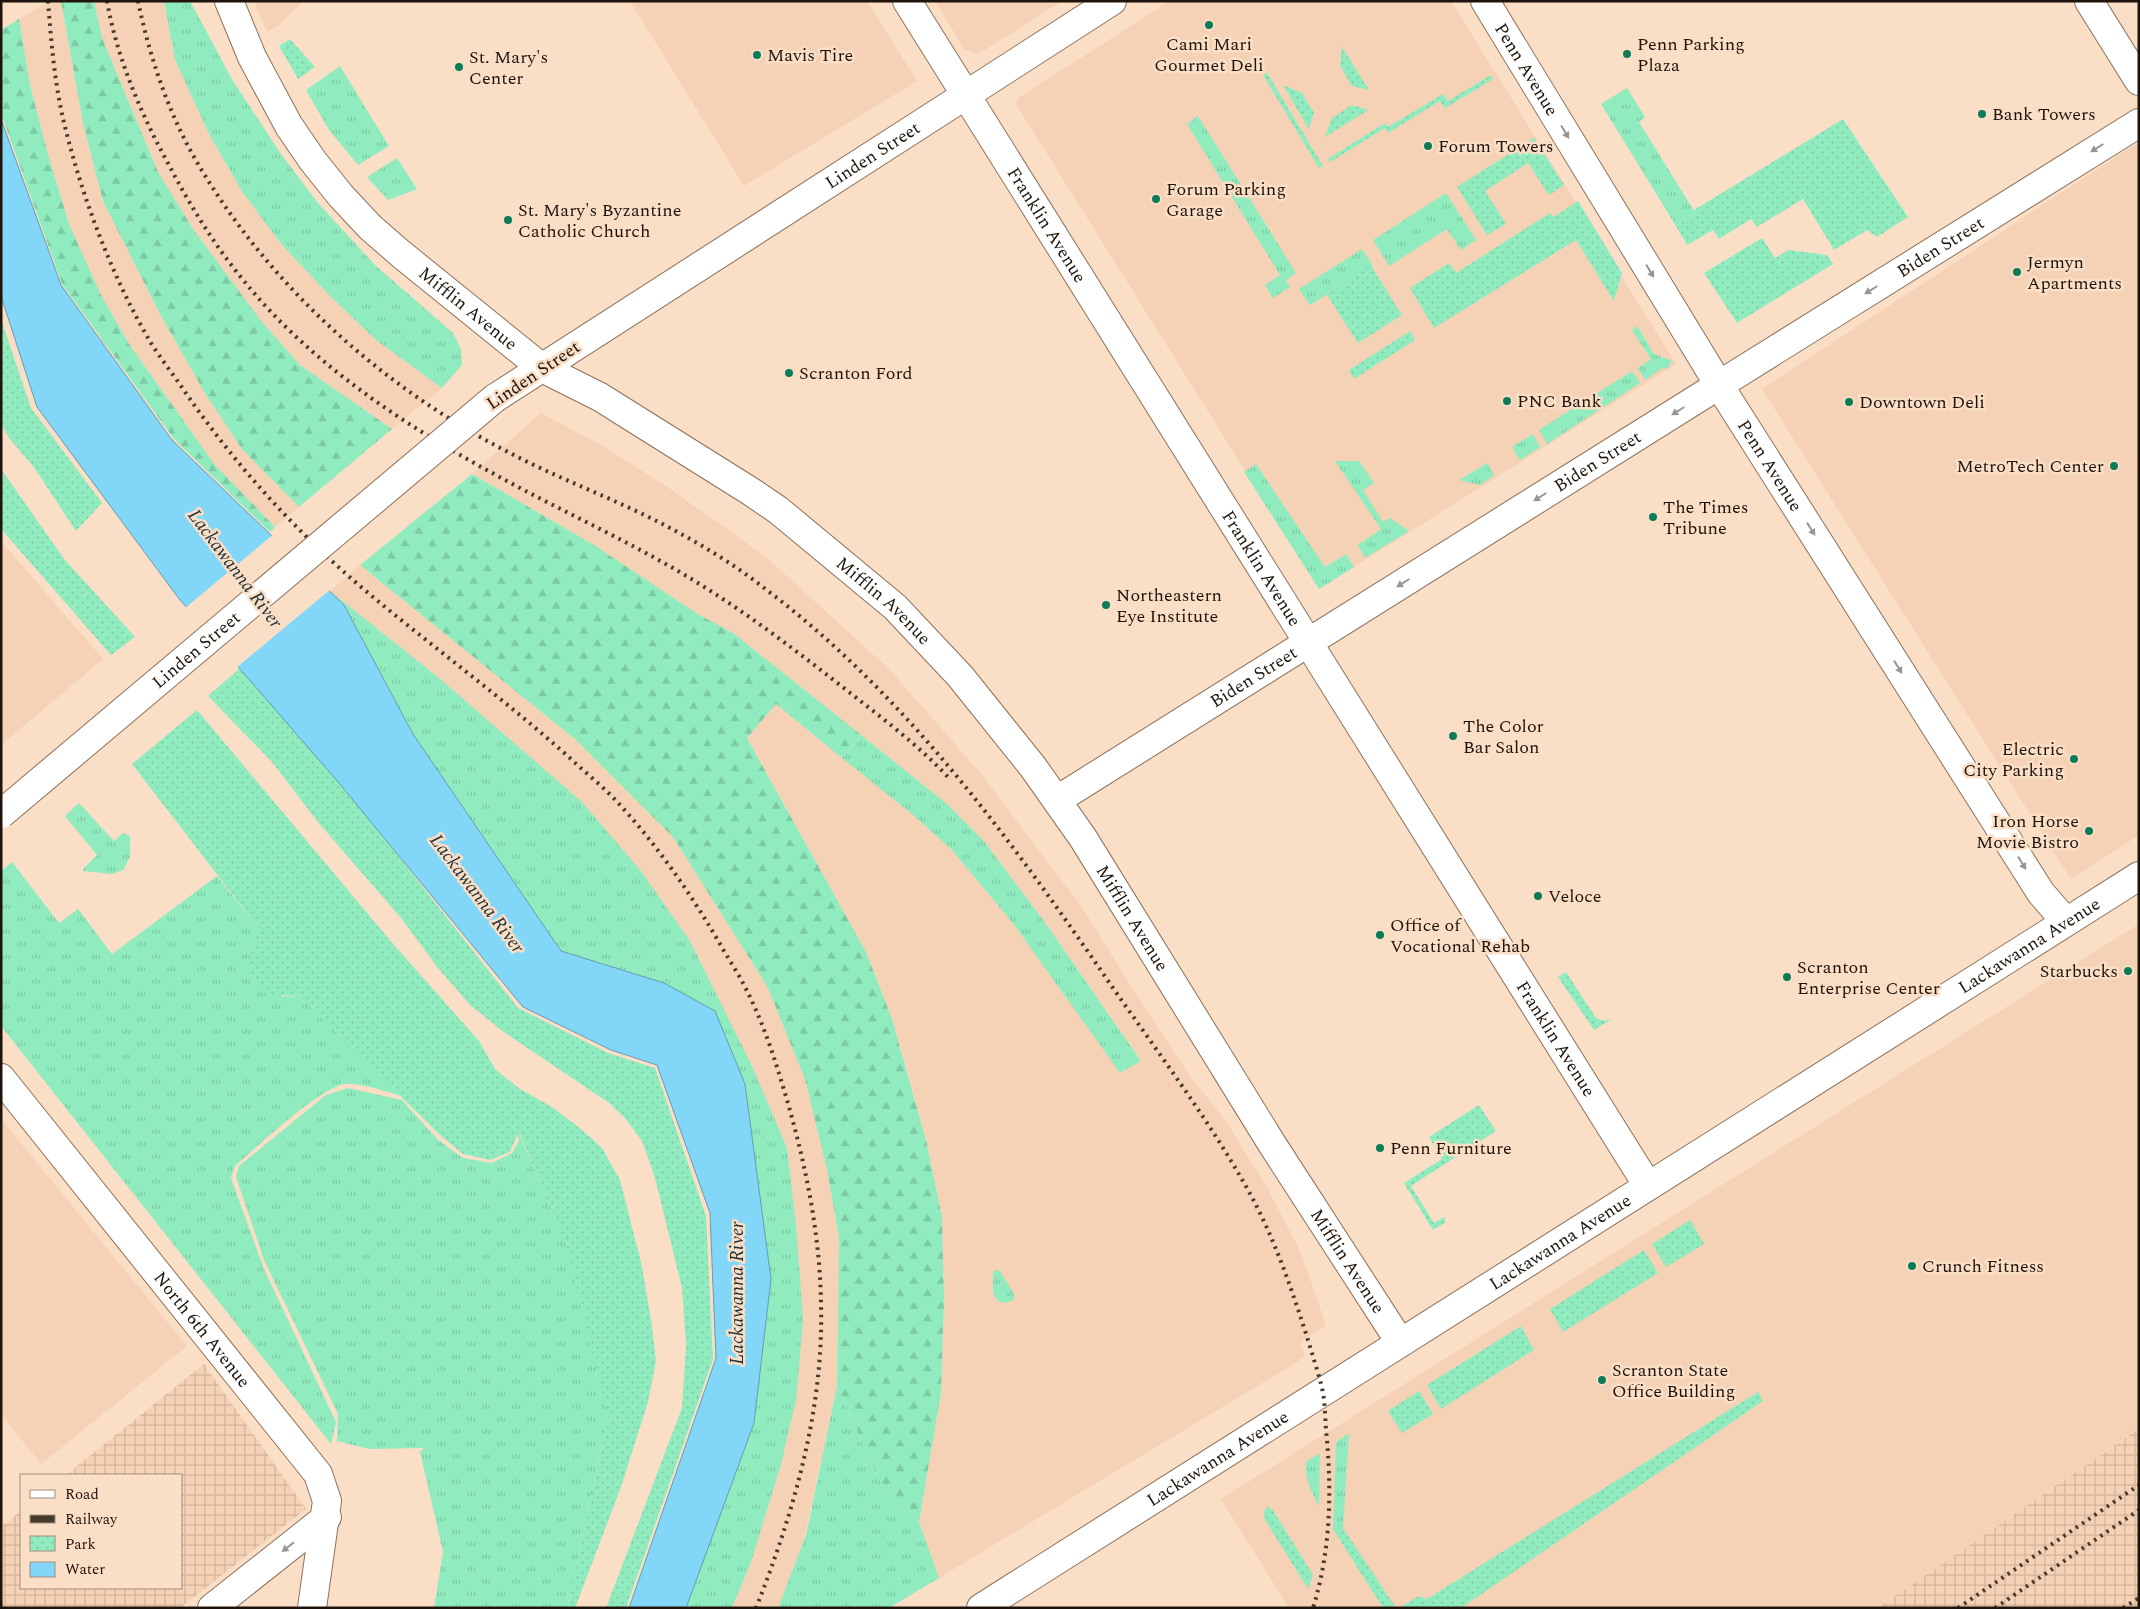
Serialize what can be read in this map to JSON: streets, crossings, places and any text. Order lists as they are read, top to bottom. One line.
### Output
{"streets":{"street":["Penn Avenue","Linden Street","Franklin Avenue","Biden Street","Mifflin Avenue","Lackawanna Avenue","North 6th Avenue"]},"crossings":[["Penn Avenue","Biden Street"],["Penn Avenue","Lackawanna Avenue"],["Linden Street","Franklin Avenue"],["Linden Street","Mifflin Avenue"],["Franklin Avenue","Biden Street"],["Franklin Avenue","Lackawanna Avenue"],["Biden Street","Mifflin Avenue"],["Mifflin Avenue","Lackawanna Avenue"]],"one_way":["Penn Avenue","Biden Street"],"water":["Lackawanna River"],"places":["Cami Mari Gourmet Deli","Penn Parking Plaza","Mavis Tire","St. Mary's Center","Bank Towers","Forum Towers","Forum Parking Garage","St. Mary's Byzantine Catholic Church","Jermyn Apartments","Scranton Ford","PNC Bank","Downtown Deli","MetroTech Center","The Times Tribune","Northeastern Eye Institute","The Color Bar Salon","Electric City Parking","Iron Horse Movie Bistro","Veloce","Office of Vocational Rehab","Starbucks","Scranton Enterprise Center","Penn Furniture","Crunch Fitness","Scranton State Office Building"],"legend":["Road","Railway","Park","Water"]}
